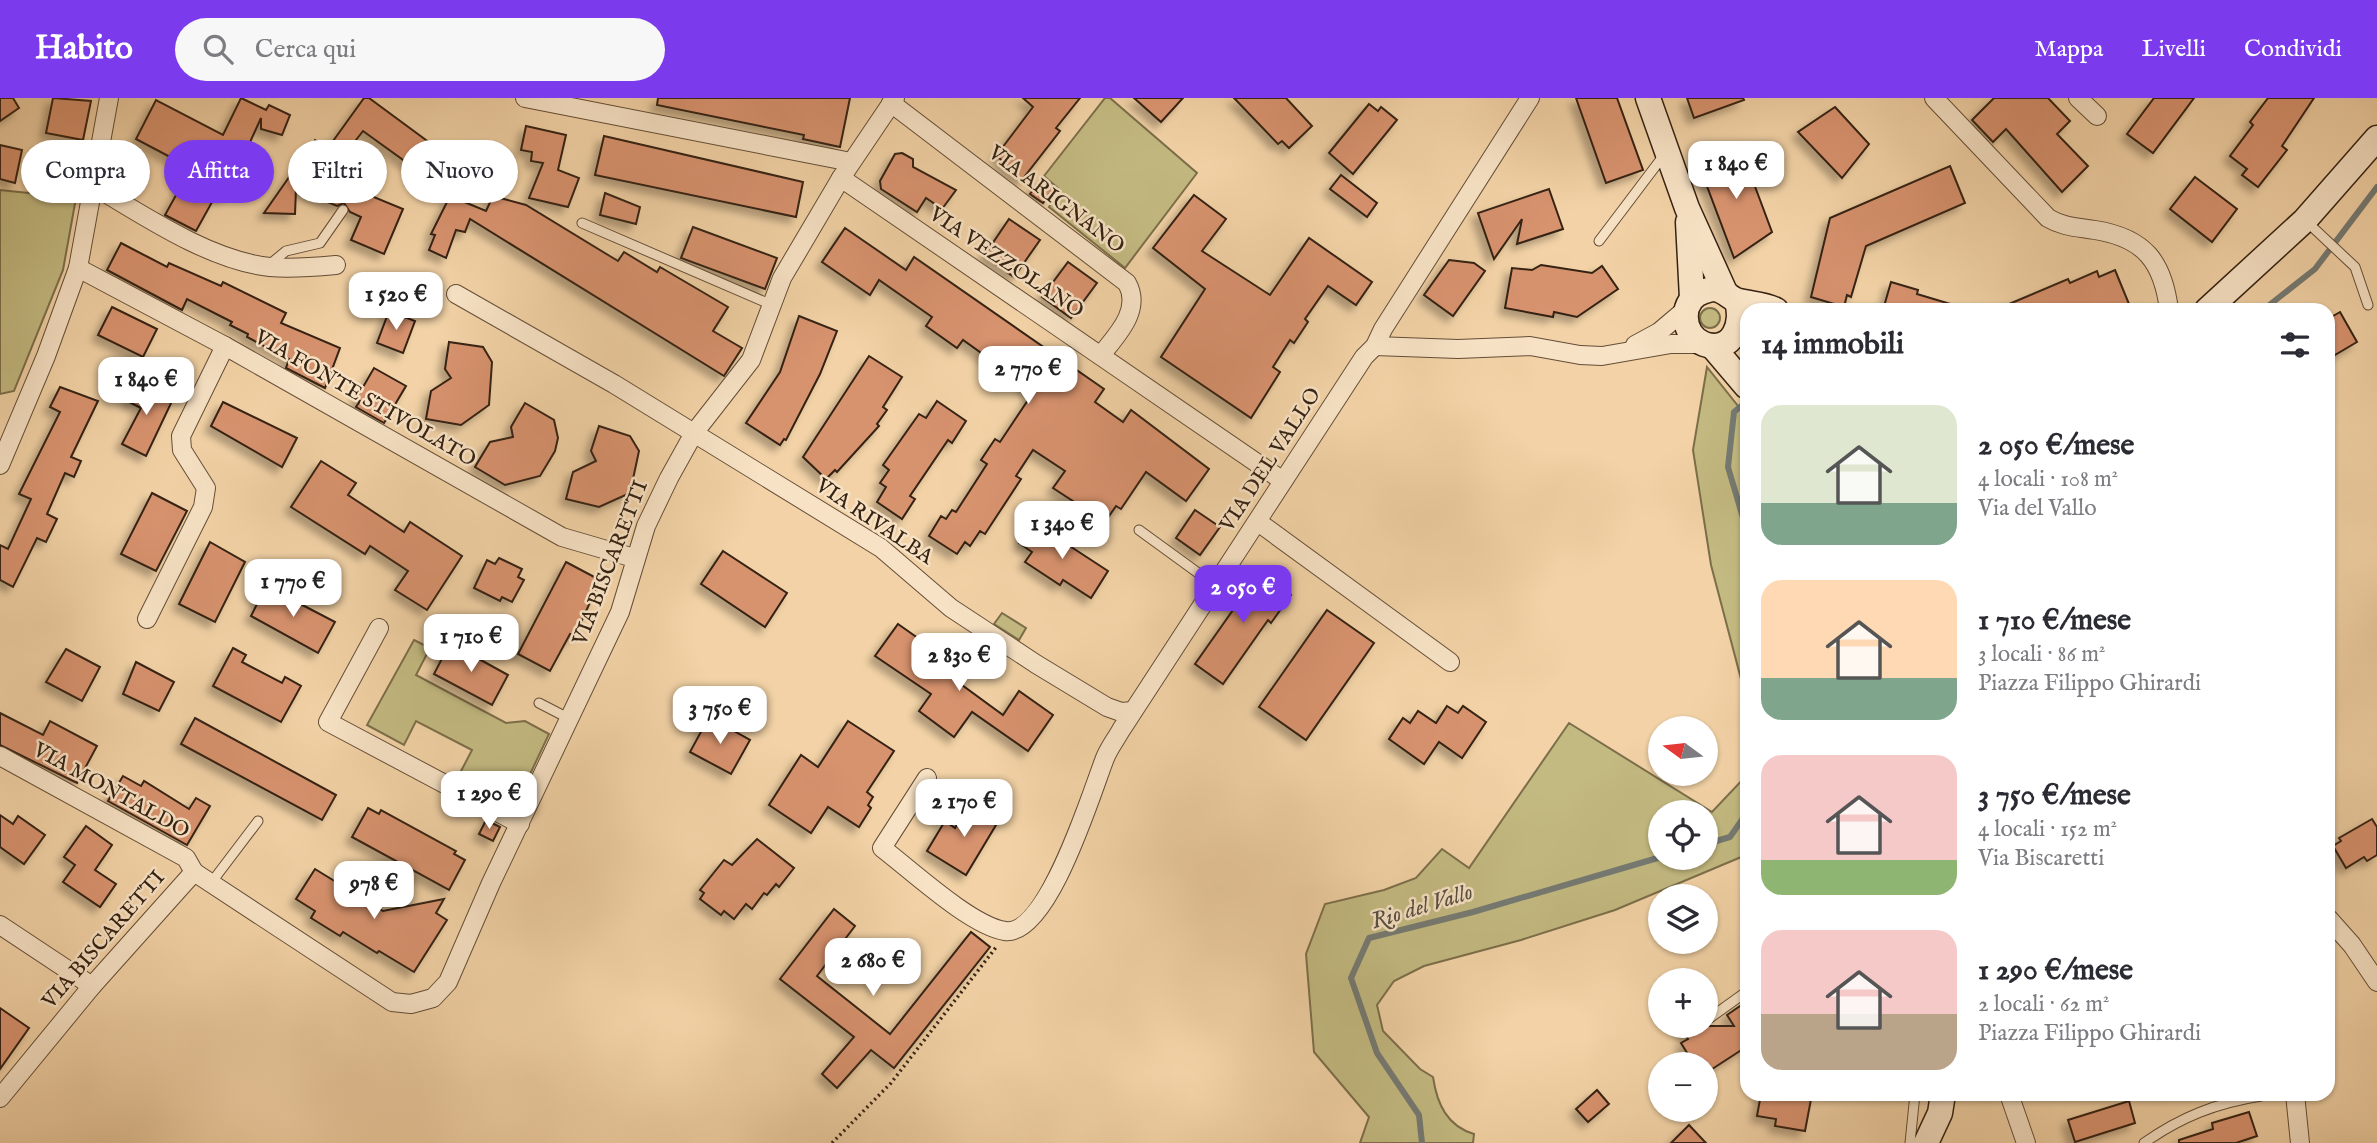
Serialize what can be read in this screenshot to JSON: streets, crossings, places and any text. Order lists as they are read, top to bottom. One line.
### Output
{"streets":{"street":["VIA ARIGNANO","VIA VEZZOLANO","VIA FONTE STIVOLATO","VIA DEL VALLO","VIA RIVALBA","VIA BISCARETTI","VIA MONTALDO"]},"crossings":[["VIA ARIGNANO","VIA VEZZOLANO"],["VIA ARIGNANO","VIA BISCARETTI"],["VIA VEZZOLANO","VIA DEL VALLO"],["VIA VEZZOLANO","VIA BISCARETTI"],["VIA FONTE STIVOLATO","VIA BISCARETTI"],["VIA DEL VALLO","VIA RIVALBA"],["VIA RIVALBA","VIA BISCARETTI"],["VIA BISCARETTI","VIA MONTALDO"]],"water":["Rio del Vallo"],"north":"left","page":{"header":"Habito","search":"Cerca qui","nav":["Mappa","Livelli","Condividi"],"chip":["Compra","Affitta","Filtri","Nuovo"],"price":["1 840 €","1 520 €","2 770 €","1 840 €","1 340 €","1 770 €","2 050 €","1 710 €","2 830 €","3 750 €","1 290 €","2 170 €","978 €","2 680 €"],"heading":"14 immobili","list":[{"name":"2 050 €/mese","note":"4 locali · 108 m² · Via del Vallo"},{"name":"1 710 €/mese","note":"3 locali · 86 m² · Piazza Filippo Ghirardi"},{"name":"3 750 €/mese","note":"4 locali · 152 m² · Via Biscaretti"},{"name":"1 290 €/mese","note":"2 locali · 62 m² · Piazza Filippo Ghirardi"}],"map_buttons":["+","−"]}}
